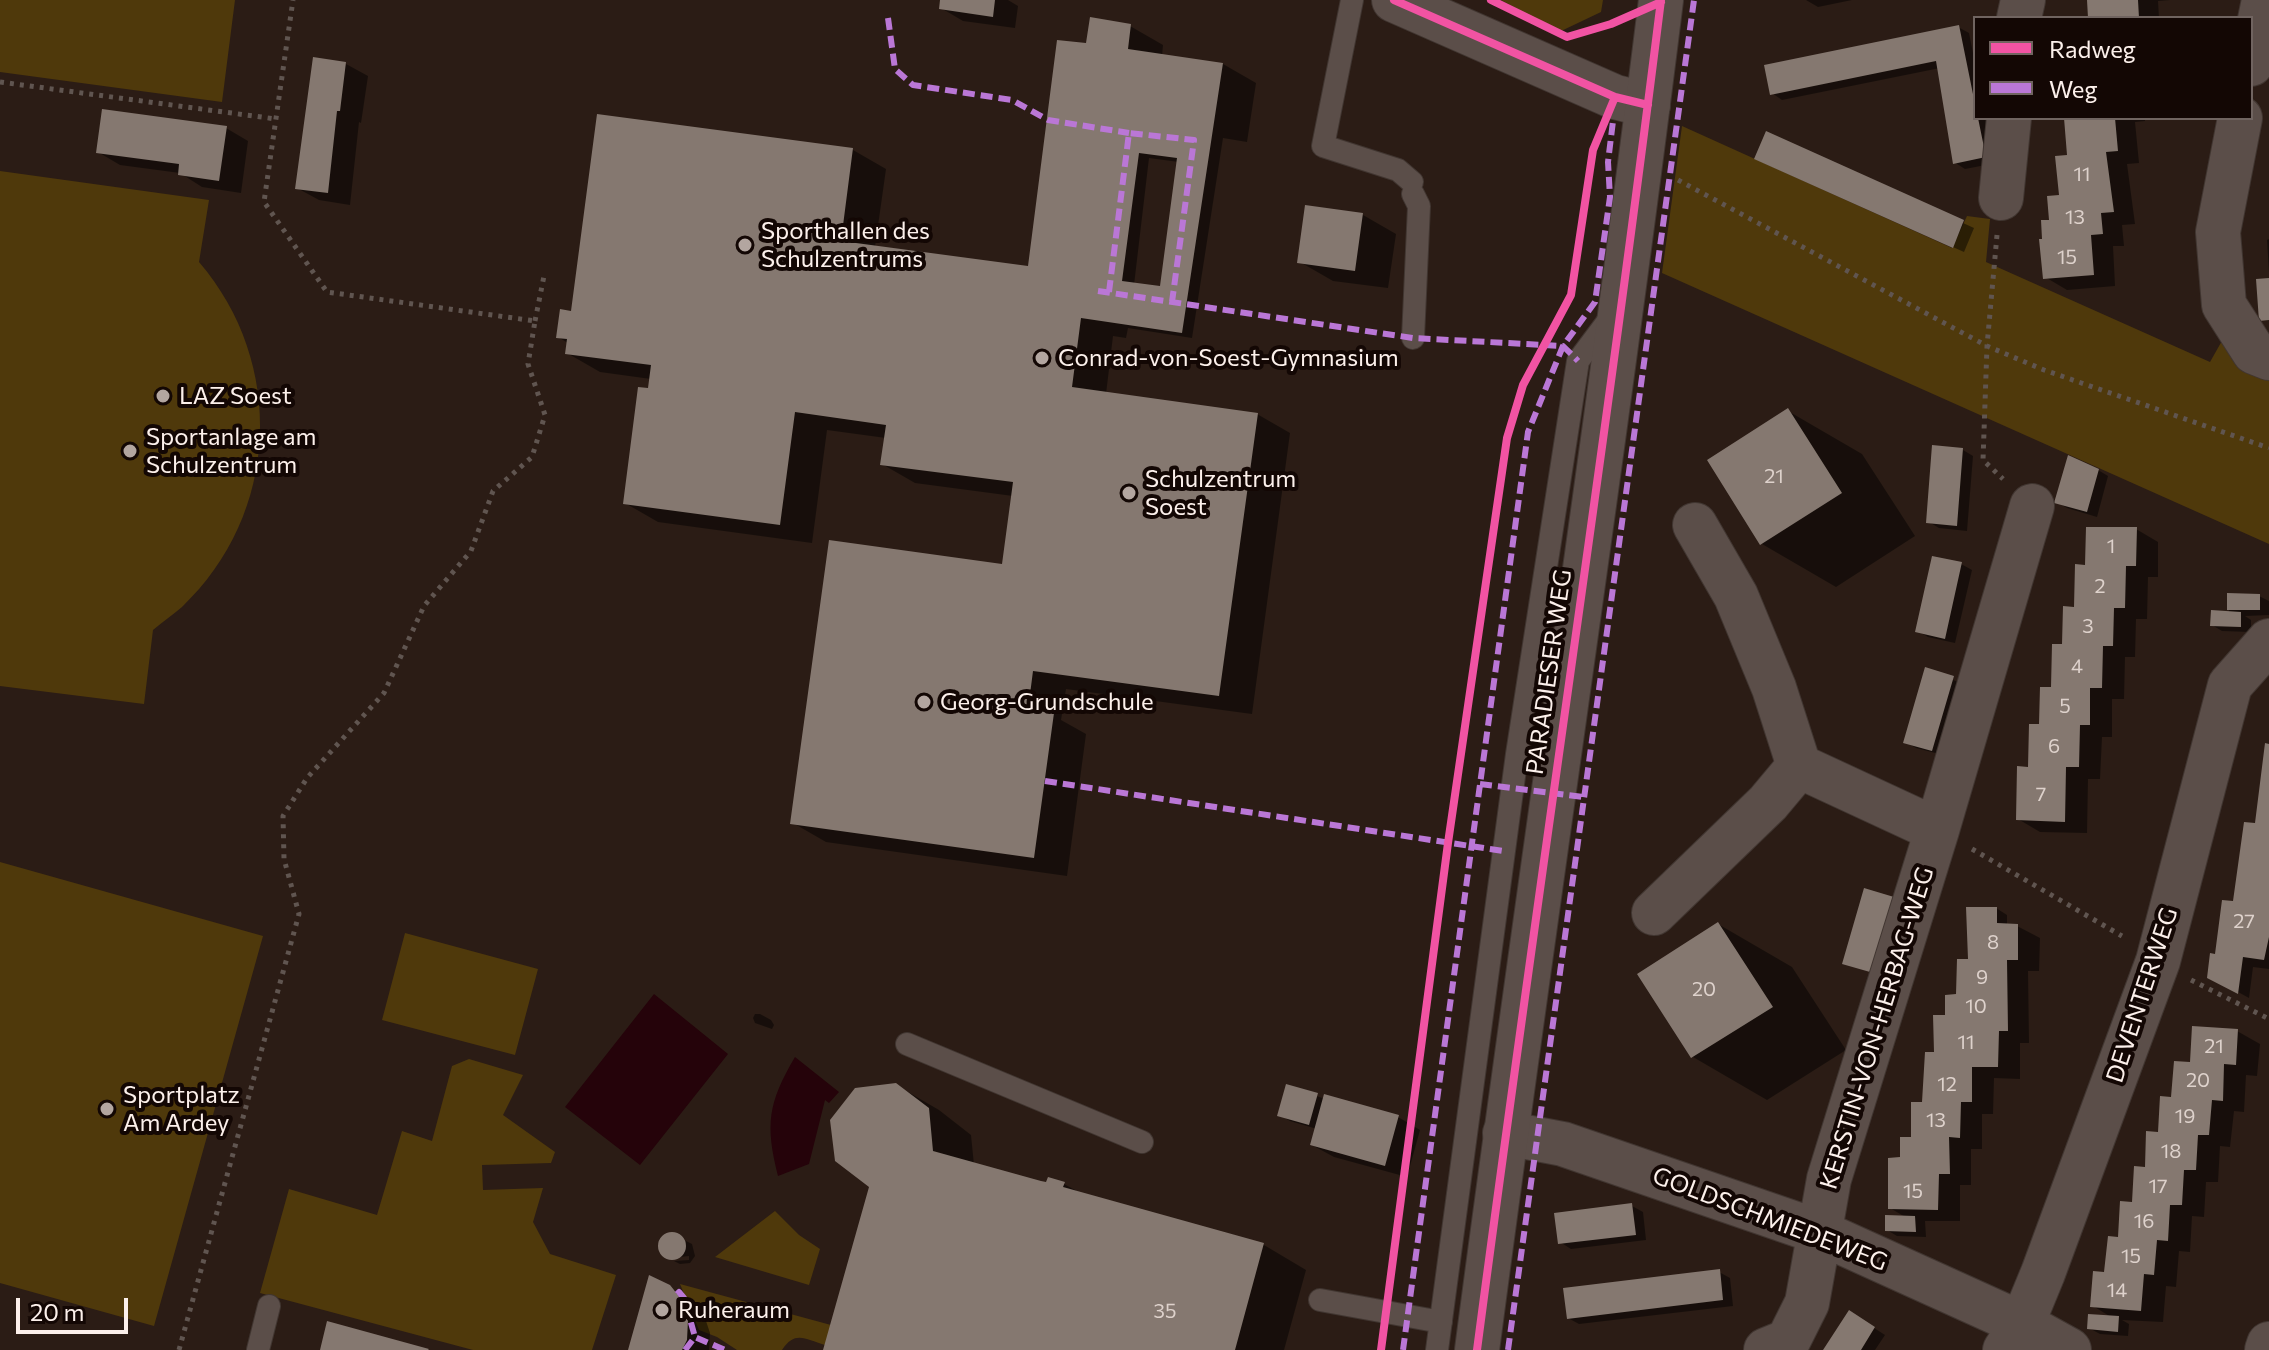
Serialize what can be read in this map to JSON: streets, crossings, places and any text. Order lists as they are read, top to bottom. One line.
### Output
{"streets":{"street":["PARADIESER WEG","DEVENTERWEG","KERSTIN-VON-HERBAG-WEG","GOLDSCHMIEDEWEG"]},"crossings":[["PARADIESER WEG","GOLDSCHMIEDEWEG"],["DEVENTERWEG","GOLDSCHMIEDEWEG"],["KERSTIN-VON-HERBAG-WEG","GOLDSCHMIEDEWEG"]],"places":["Sporthallen des Schulzentrums","Conrad-von-Soest-Gymnasium","LAZ Soest","Sportanlage am Schulzentrum","Schulzentrum Soest","Georg-Grundschule","Sportplatz Am Ardey","Ruheraum"],"house_numbers":["11","13","15","21","1","2","3","4","5","6","7","27","8","9","20","10","11","21","20","12","19","13","18","17","15","16","15","14","35"],"legend":["Radweg","Weg"],"scale_bar":"20 m"}
